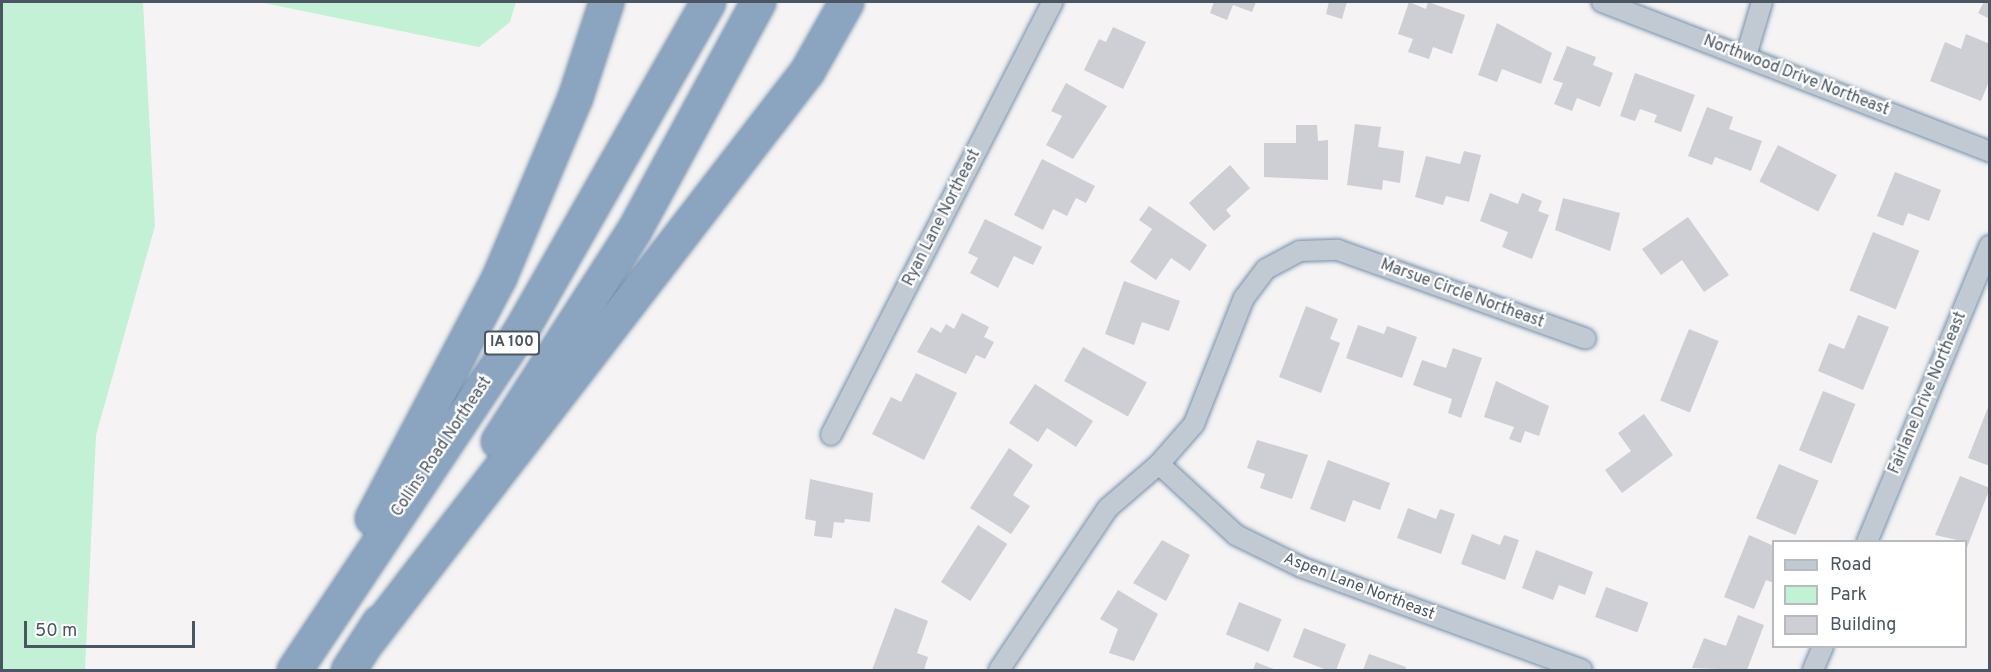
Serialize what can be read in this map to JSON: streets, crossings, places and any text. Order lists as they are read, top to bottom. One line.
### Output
{"streets":{"highway":["IA 100","Collins Road Northeast"],"street":["Northwood Drive Northeast","Ryan Lane Northeast","Marsue Circle Northeast","Fairlane Drive Northeast","Aspen Lane Northeast"]},"crossings":[["Marsue Circle Northeast","Aspen Lane Northeast"]],"legend":["Road","Park","Building"],"scale_bar":"50 m"}
